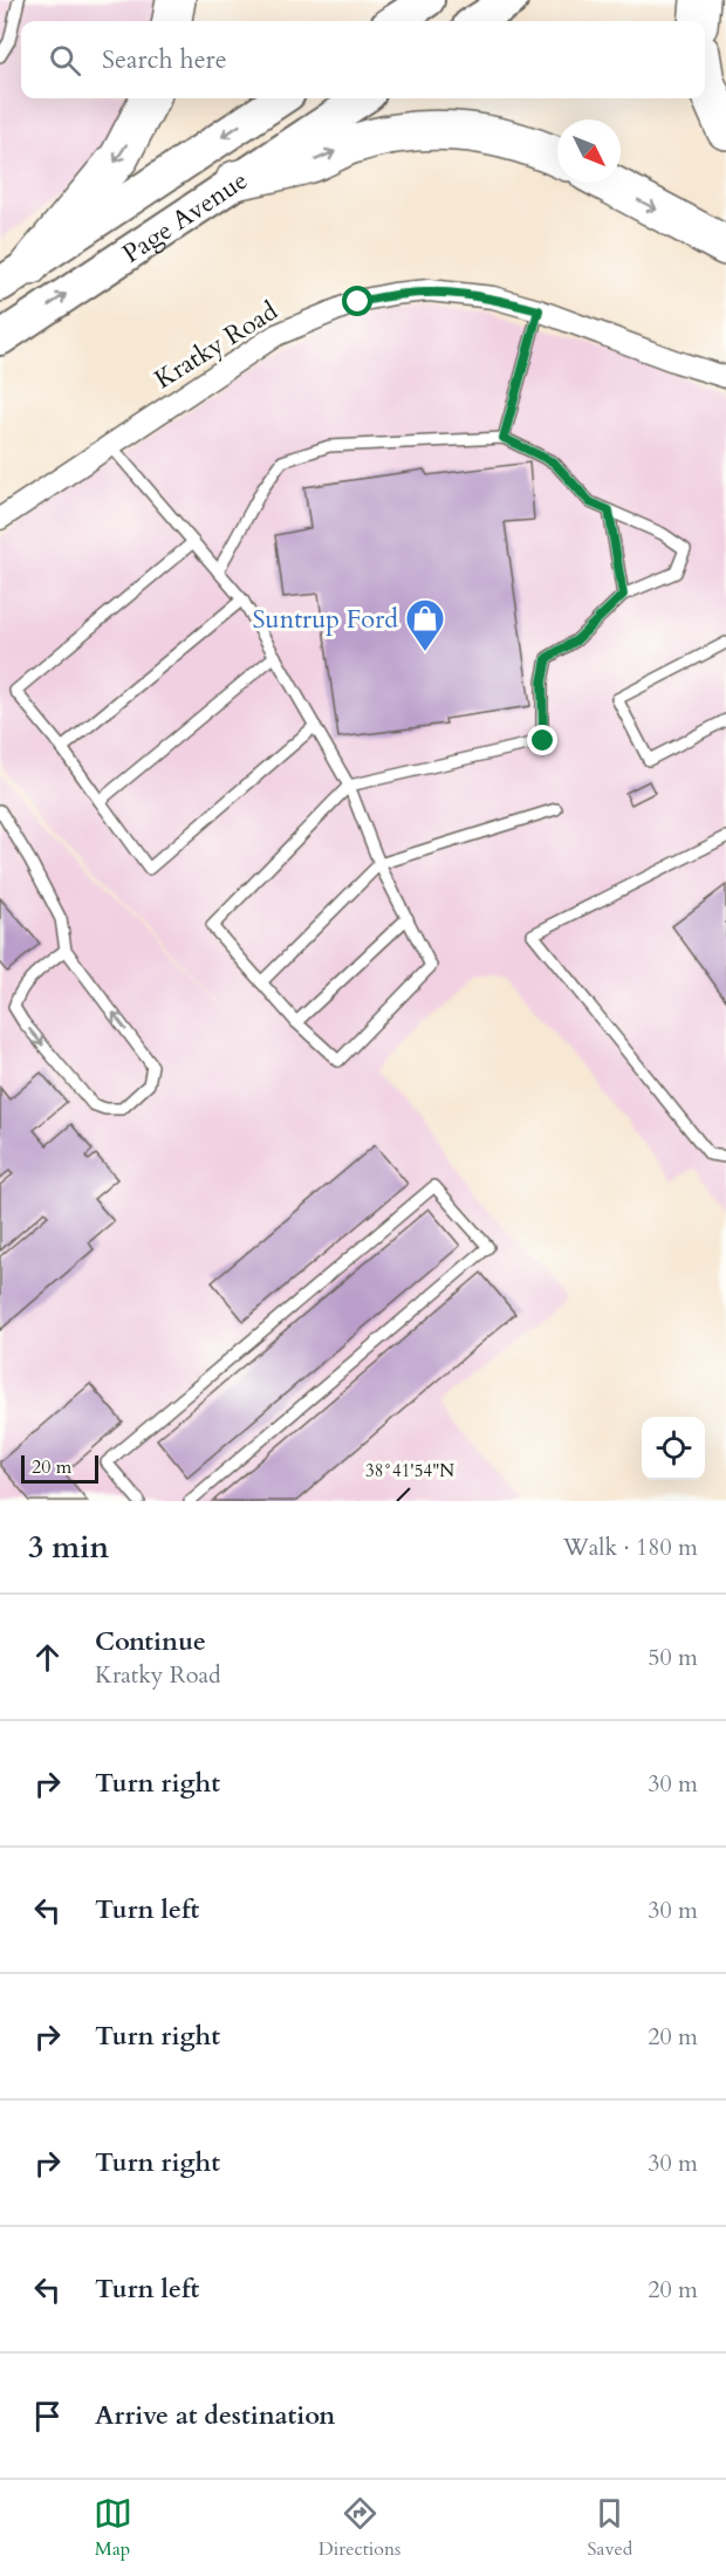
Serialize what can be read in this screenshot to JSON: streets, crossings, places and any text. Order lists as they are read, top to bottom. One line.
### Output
{"streets":{"main road":["Page Avenue"],"street":["Kratky Road"]},"places":{"shop":["Suntrup Ford"]},"scale_bar":"20 m","north":"bottom right","page":{"search":"Search here","scale":"20 m","heading":["3 min","Walk · 180 m"],"list":[["Continue","Kratky Road","50 m"],["Turn right","30 m"],["Turn left","30 m"],["Turn right","20 m"],["Turn right","30 m"],["Turn left","20 m"],"Arrive at destination"],"nav":["Map","Directions","Saved"]},"coordinates":["38°41'54\"N"]}
